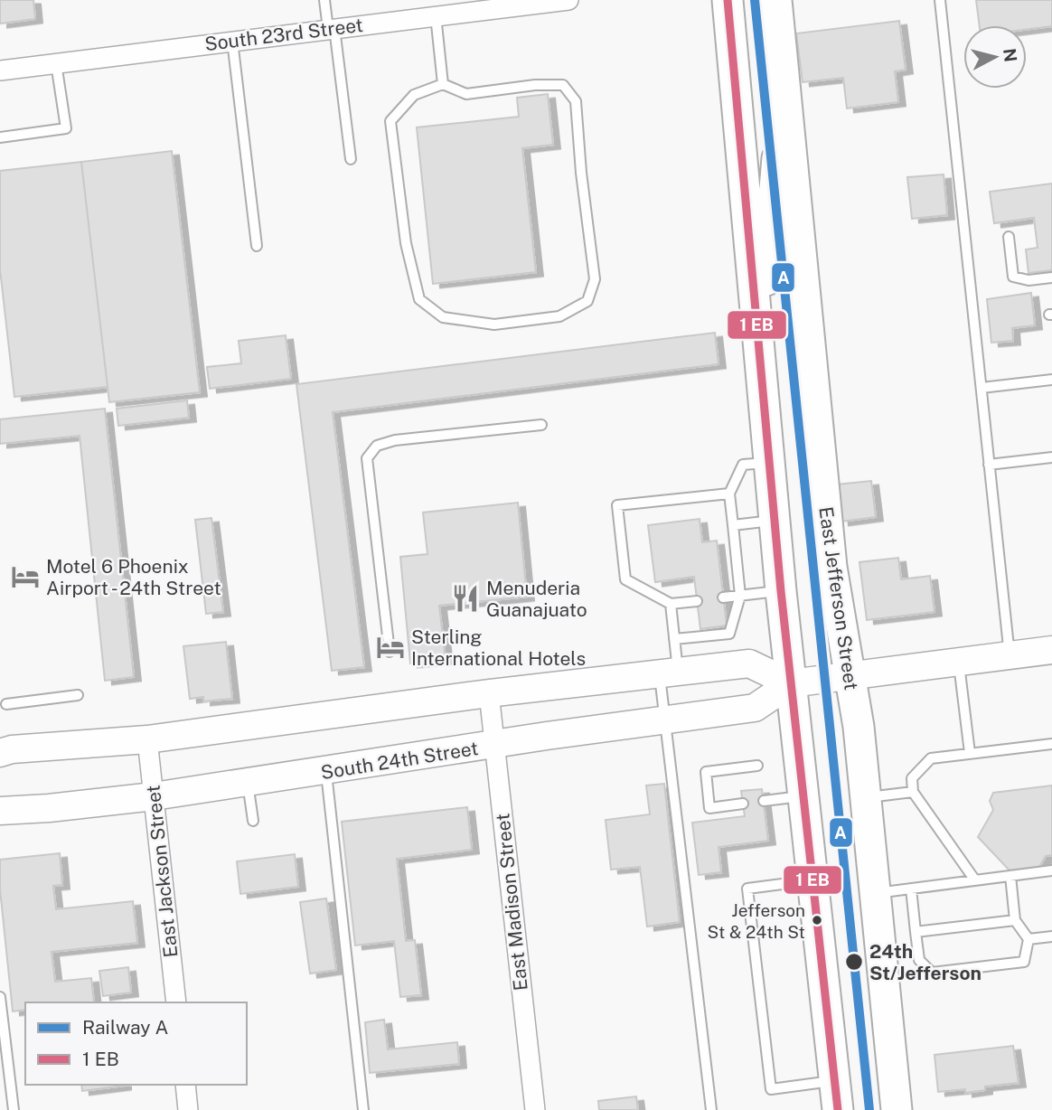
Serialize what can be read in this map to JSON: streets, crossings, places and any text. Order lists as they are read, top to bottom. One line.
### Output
{"streets":{"main road":["East Jefferson Street","South 24th Street"],"street":["South 23rd Street","East Jackson Street","East Madison Street"]},"crossings":[["East Jefferson Street","South 24th Street"],["South 24th Street","East Jackson Street"],["South 24th Street","East Madison Street"]],"places":{"hotel":["Motel 6 Phoenix Airport - 24th Street","Sterling International Hotels"],"restaurant":["Menuderia Guanajuato"],"other":["Jefferson St & 24th St","24th St/Jefferson"]},"lines":["rail line A"],"legend":["Railway A","1 EB"],"north":"right"}
